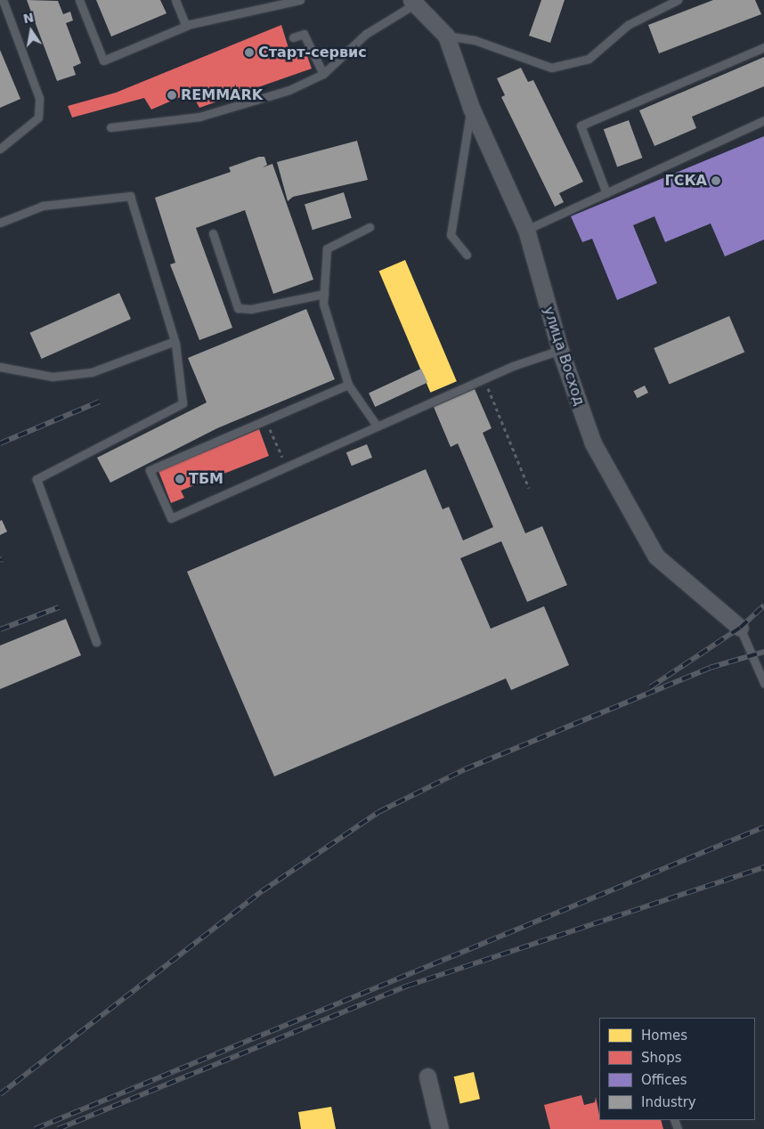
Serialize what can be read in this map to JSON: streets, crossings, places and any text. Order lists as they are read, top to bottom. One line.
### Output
{"streets":{"street":["улица Восход"]},"places":["Старт-сервис","REMMARK","ГСКА","ТБМ"],"legend":["Homes","Shops","Offices","Industry"],"north":"top"}
